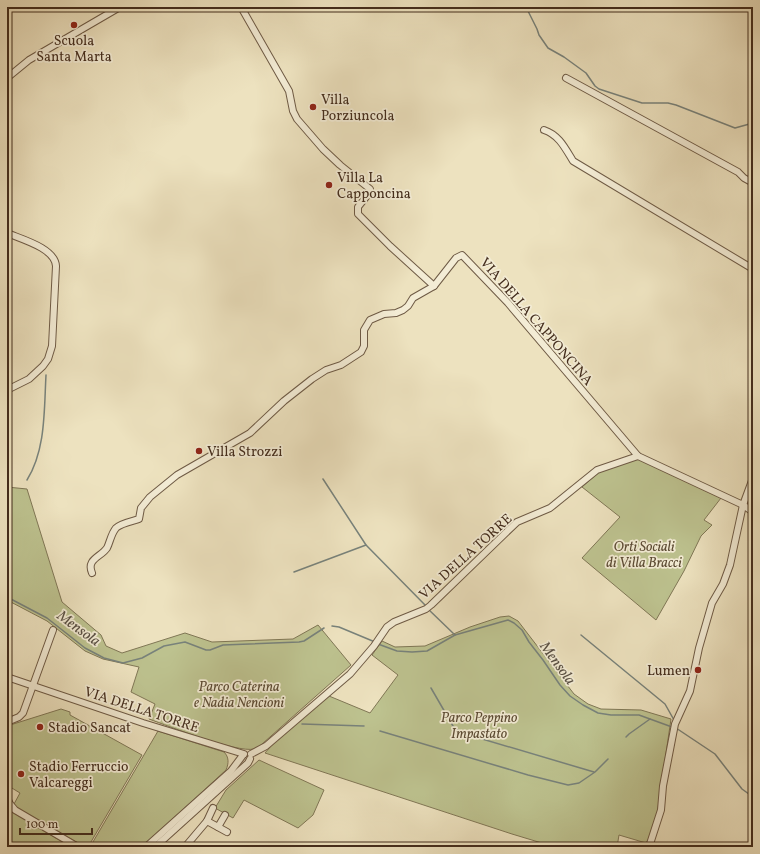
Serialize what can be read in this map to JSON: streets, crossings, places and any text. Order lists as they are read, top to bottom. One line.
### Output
{"streets":{"street":["VIA DELLA CAPPONCINA","VIA DELLA TORRE"]},"crossings":[["VIA DELLA CAPPONCINA","VIA DELLA TORRE"]],"water":["Mensola"],"parks":["Orti Sociali di Villa Bracci","Parco Caterina e Nadia Nencioni","Parco Peppino Impastato"],"places":["Scuola Santa Marta","Villa Porziuncola","Villa La Capponcina","Villa Strozzi","Lumen","Stadio Sancat","Stadio Ferruccio Valcareggi"],"scale_bar":"100 m"}
